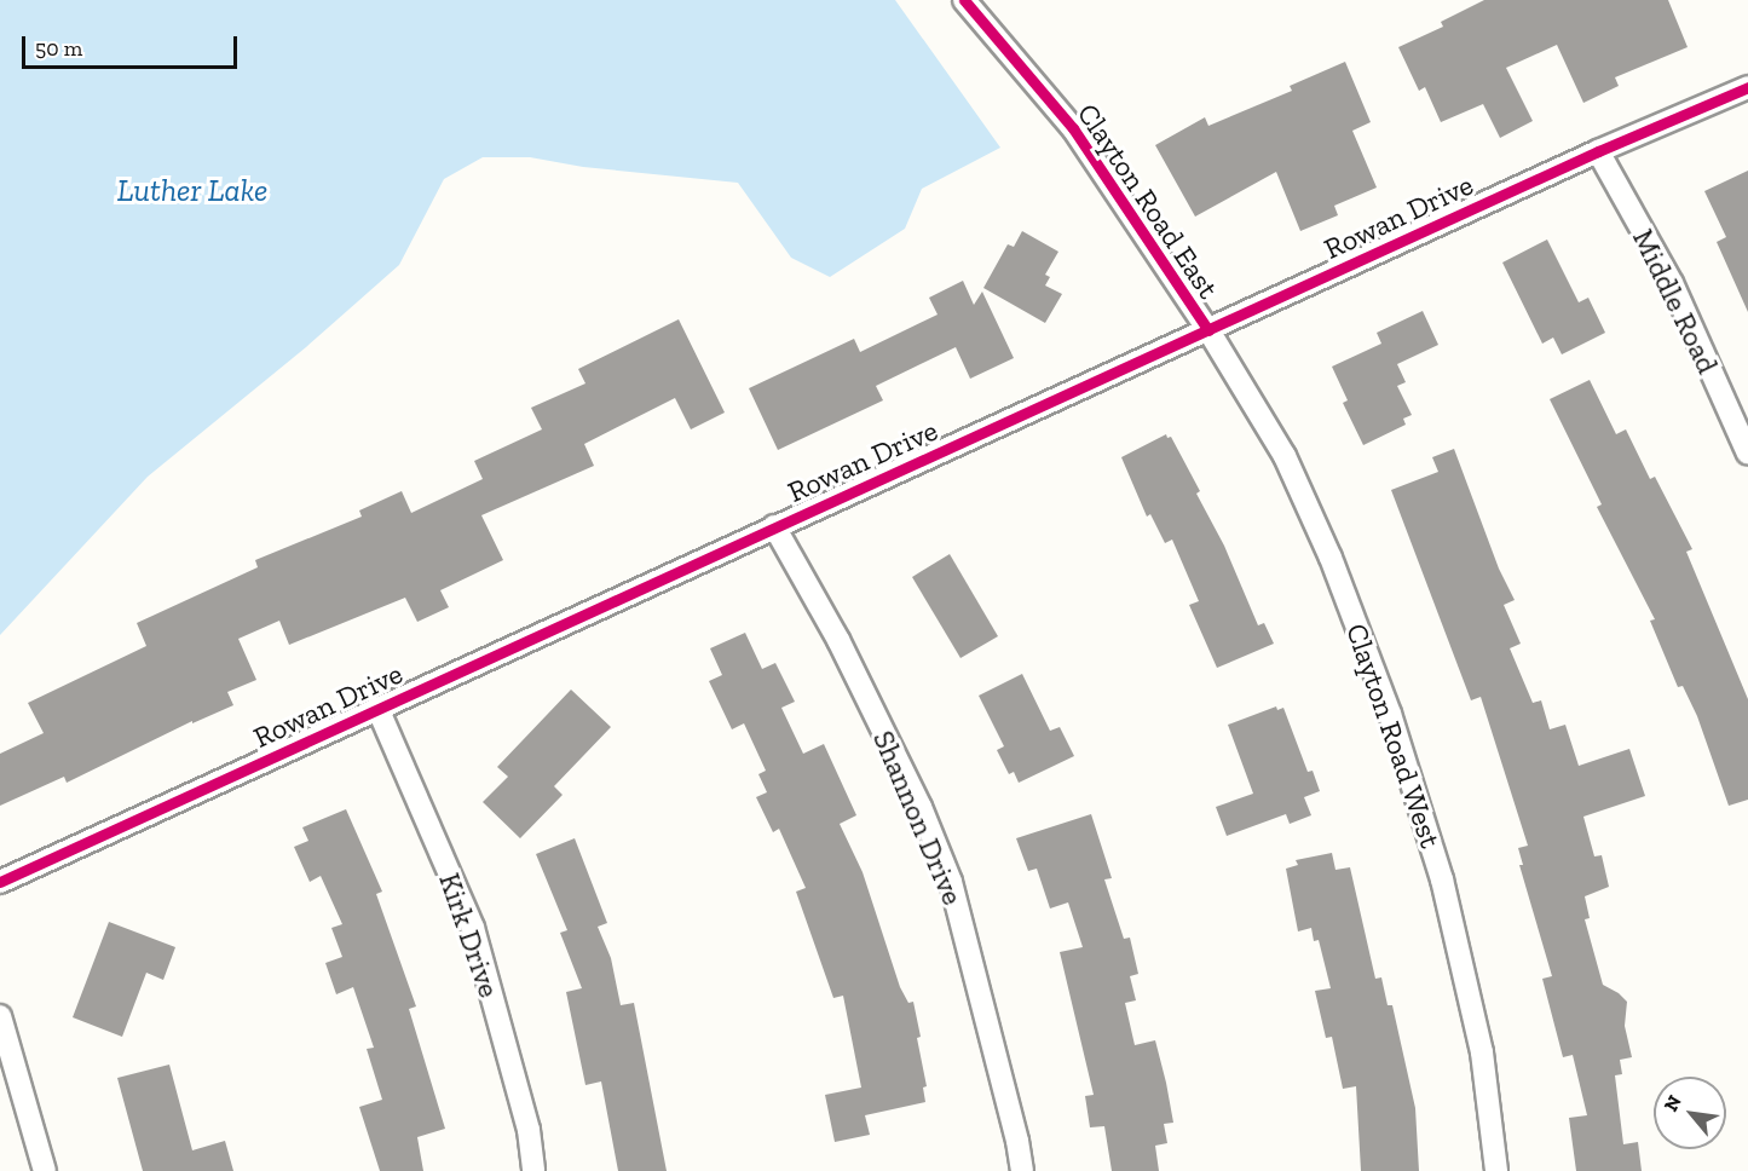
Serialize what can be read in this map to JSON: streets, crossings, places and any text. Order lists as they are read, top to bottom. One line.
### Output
{"streets":{"street":["Clayton Road East","Rowan Drive","Middle Road","Clayton Road West","Shannon Drive","Kirk Drive"]},"crossings":[["Clayton Road East","Rowan Drive"],["Clayton Road East","Clayton Road West"],["Rowan Drive","Middle Road"],["Rowan Drive","Clayton Road West"],["Rowan Drive","Shannon Drive"],["Rowan Drive","Kirk Drive"]],"water":["Luther Lake"],"scale_bar":"50 m","north":"top left"}
